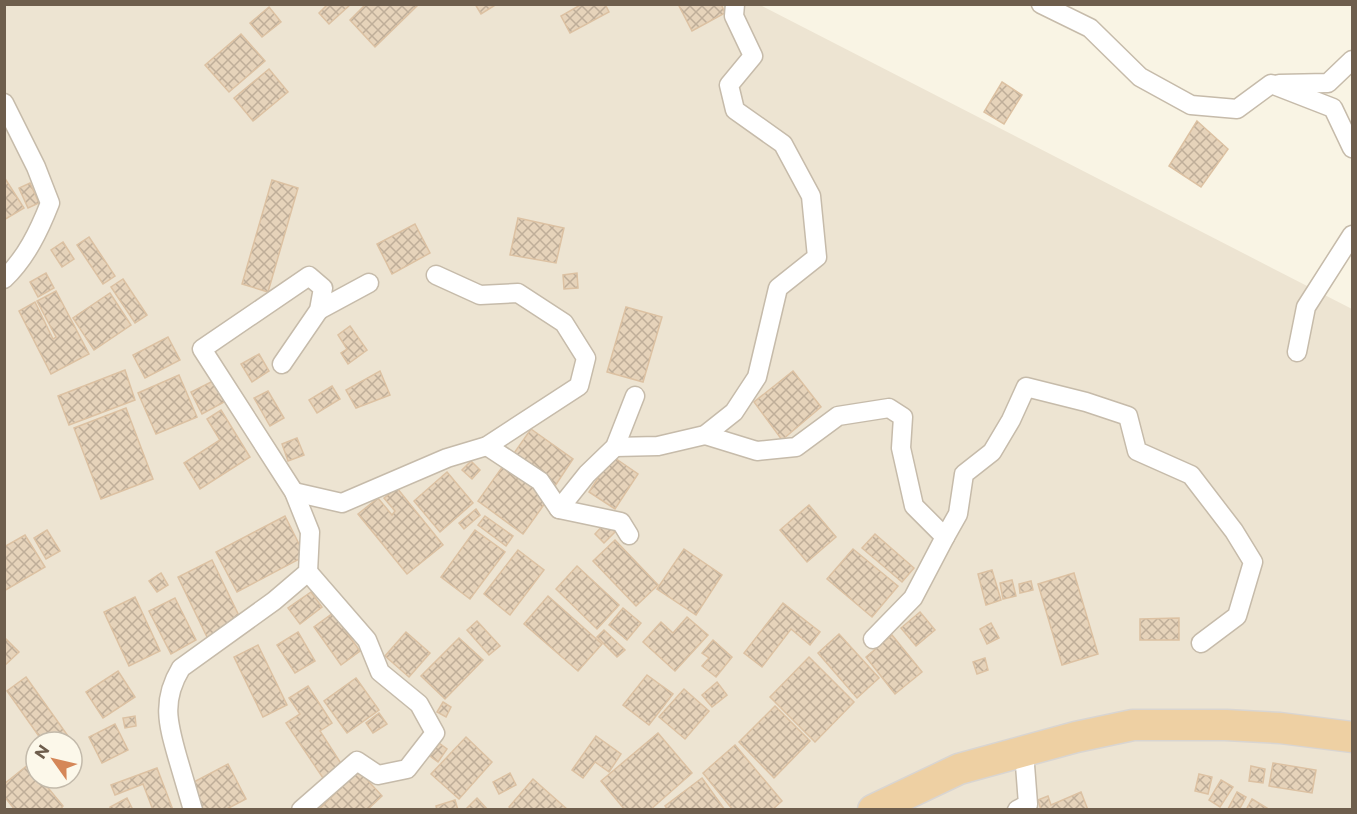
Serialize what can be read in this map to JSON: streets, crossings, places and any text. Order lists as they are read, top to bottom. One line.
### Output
{"north":"top left"}
